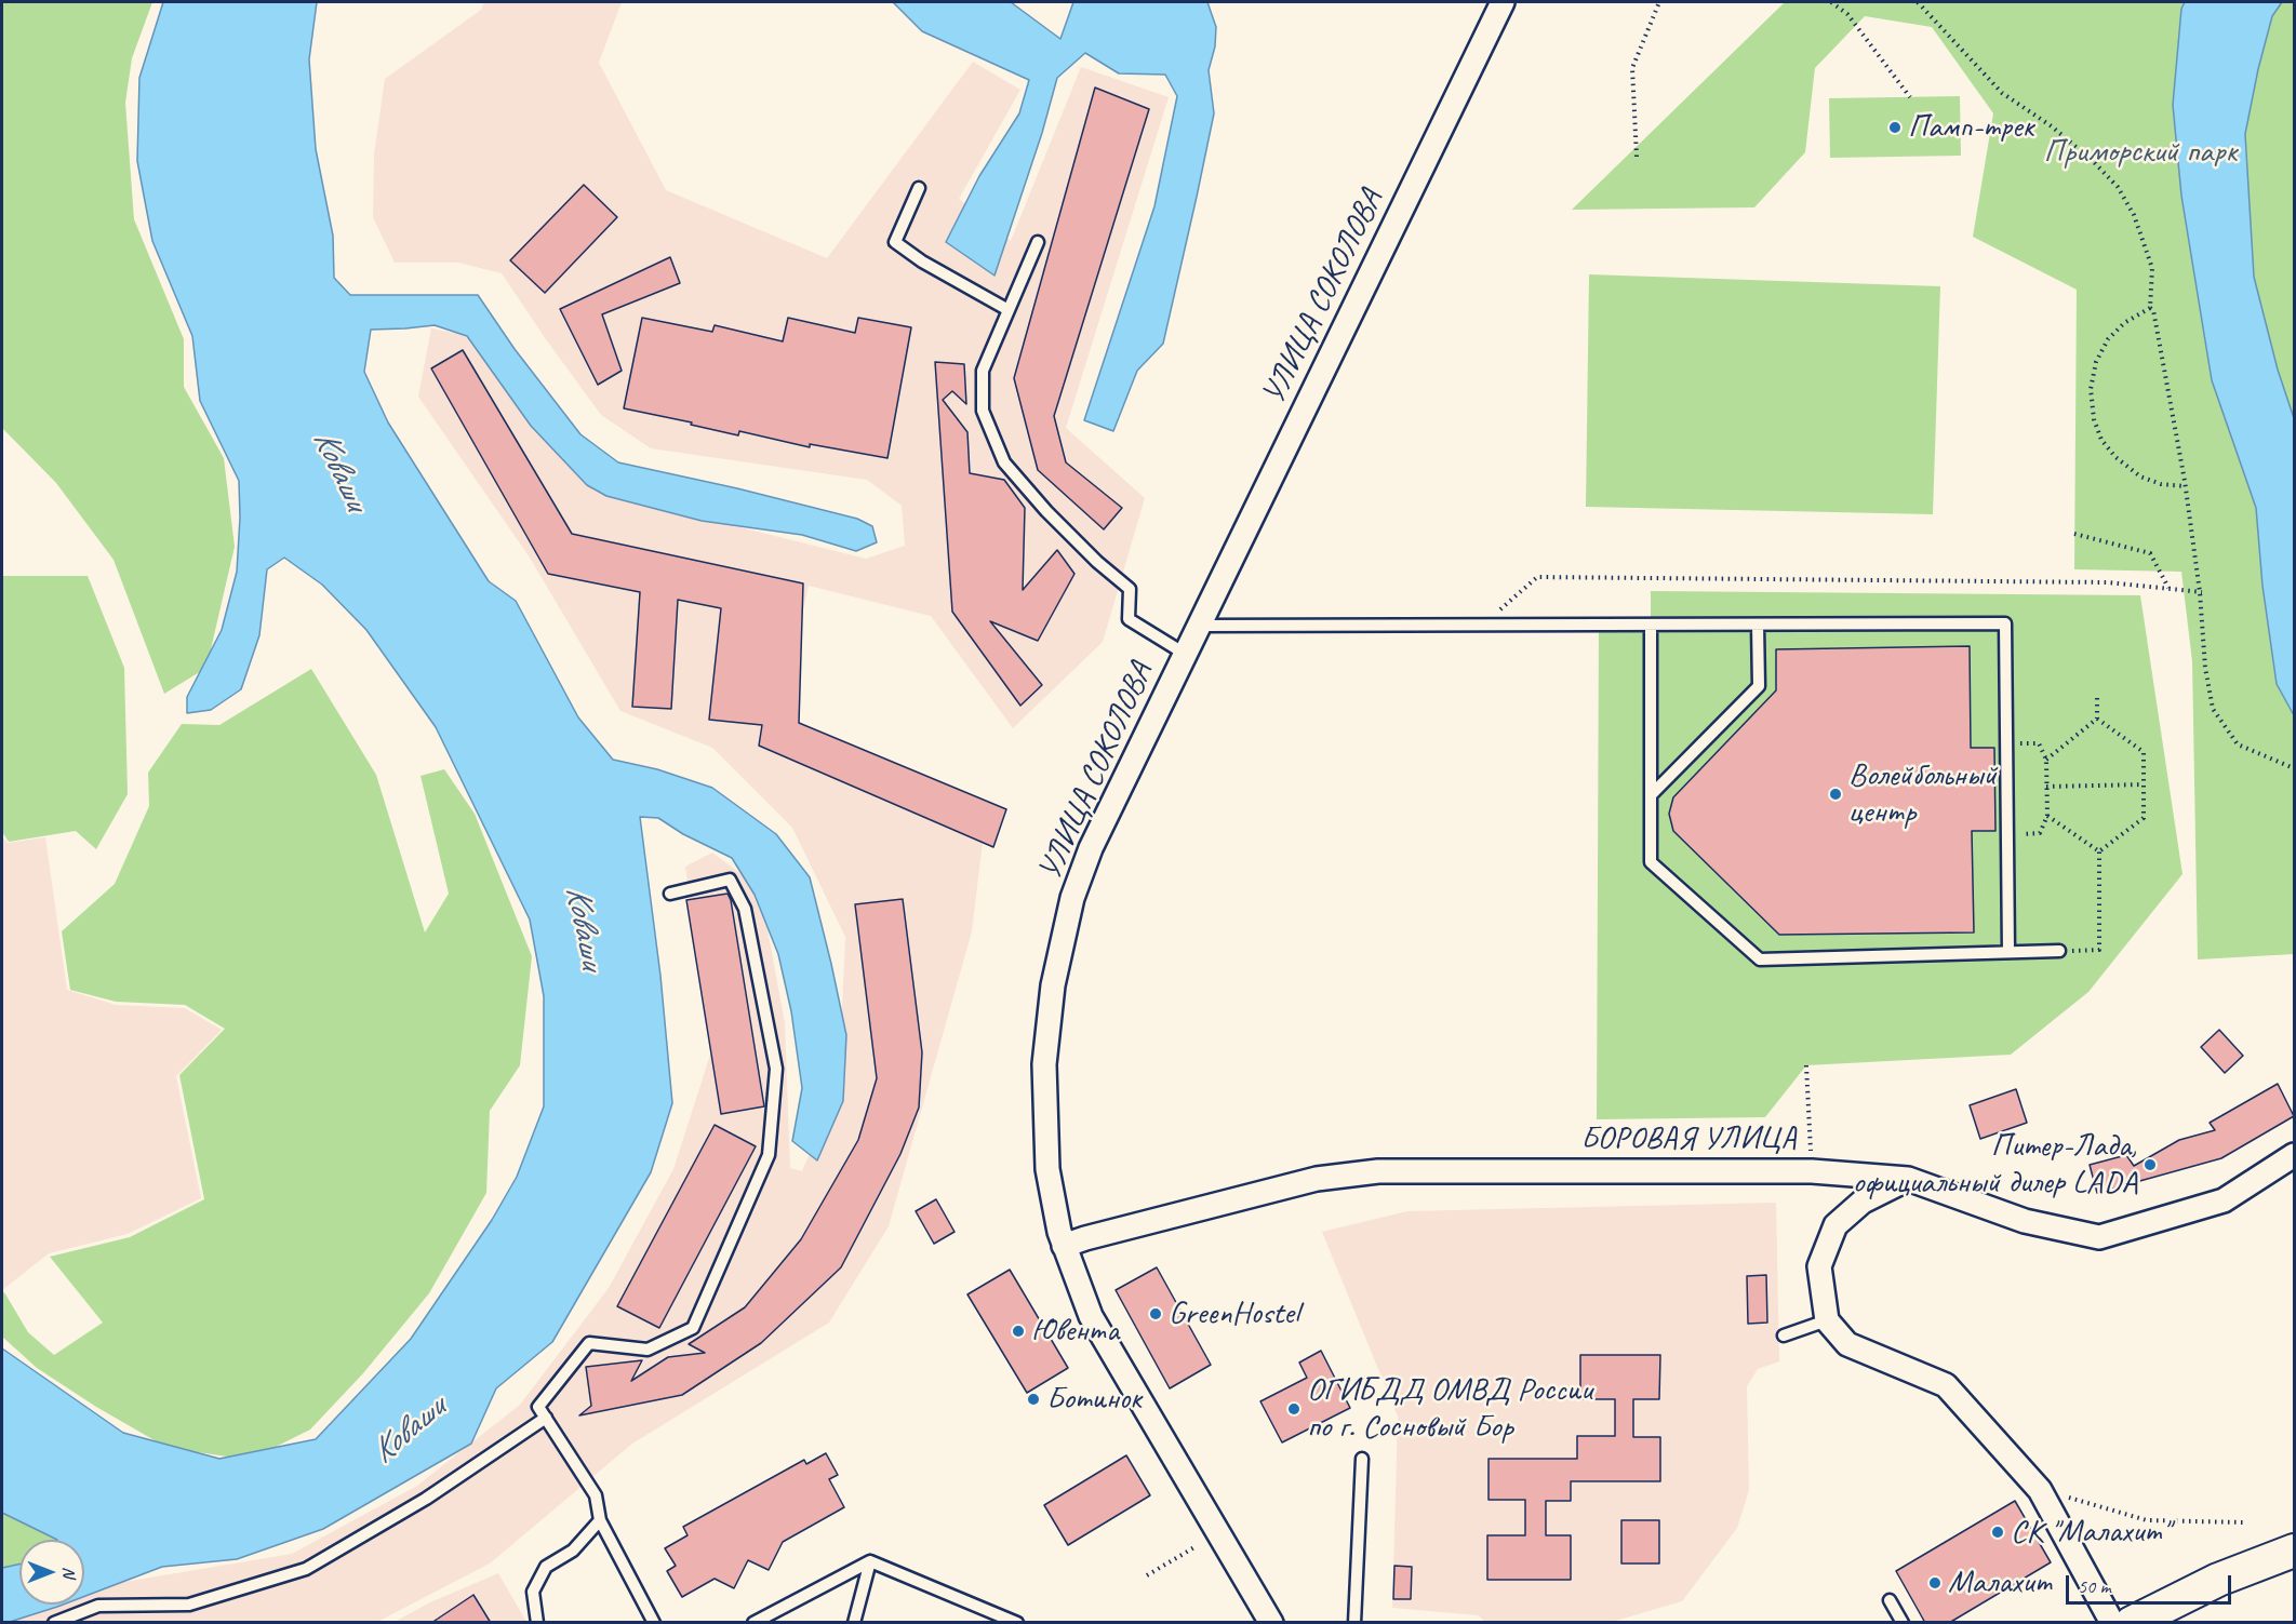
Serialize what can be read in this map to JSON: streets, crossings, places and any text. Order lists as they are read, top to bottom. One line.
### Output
{"streets":{"street":["УЛИЦА СОКОЛОВА","БОРОВАЯ УЛИЦА"]},"crossings":[["УЛИЦА СОКОЛОВА","БОРОВАЯ УЛИЦА"]],"water":["Коваши"],"parks":["Приморский парк"],"places":["Памп-трек","Волейбольный центр","Питер-Лада, официальный дилер LADA","GreenHostel","Ювента","Ботинок","ОГИБДД ОМВД России по г. Сосновый Бор","СК \"Малахит\"","Малахит"],"scale_bar":"50 m","north":"right"}
